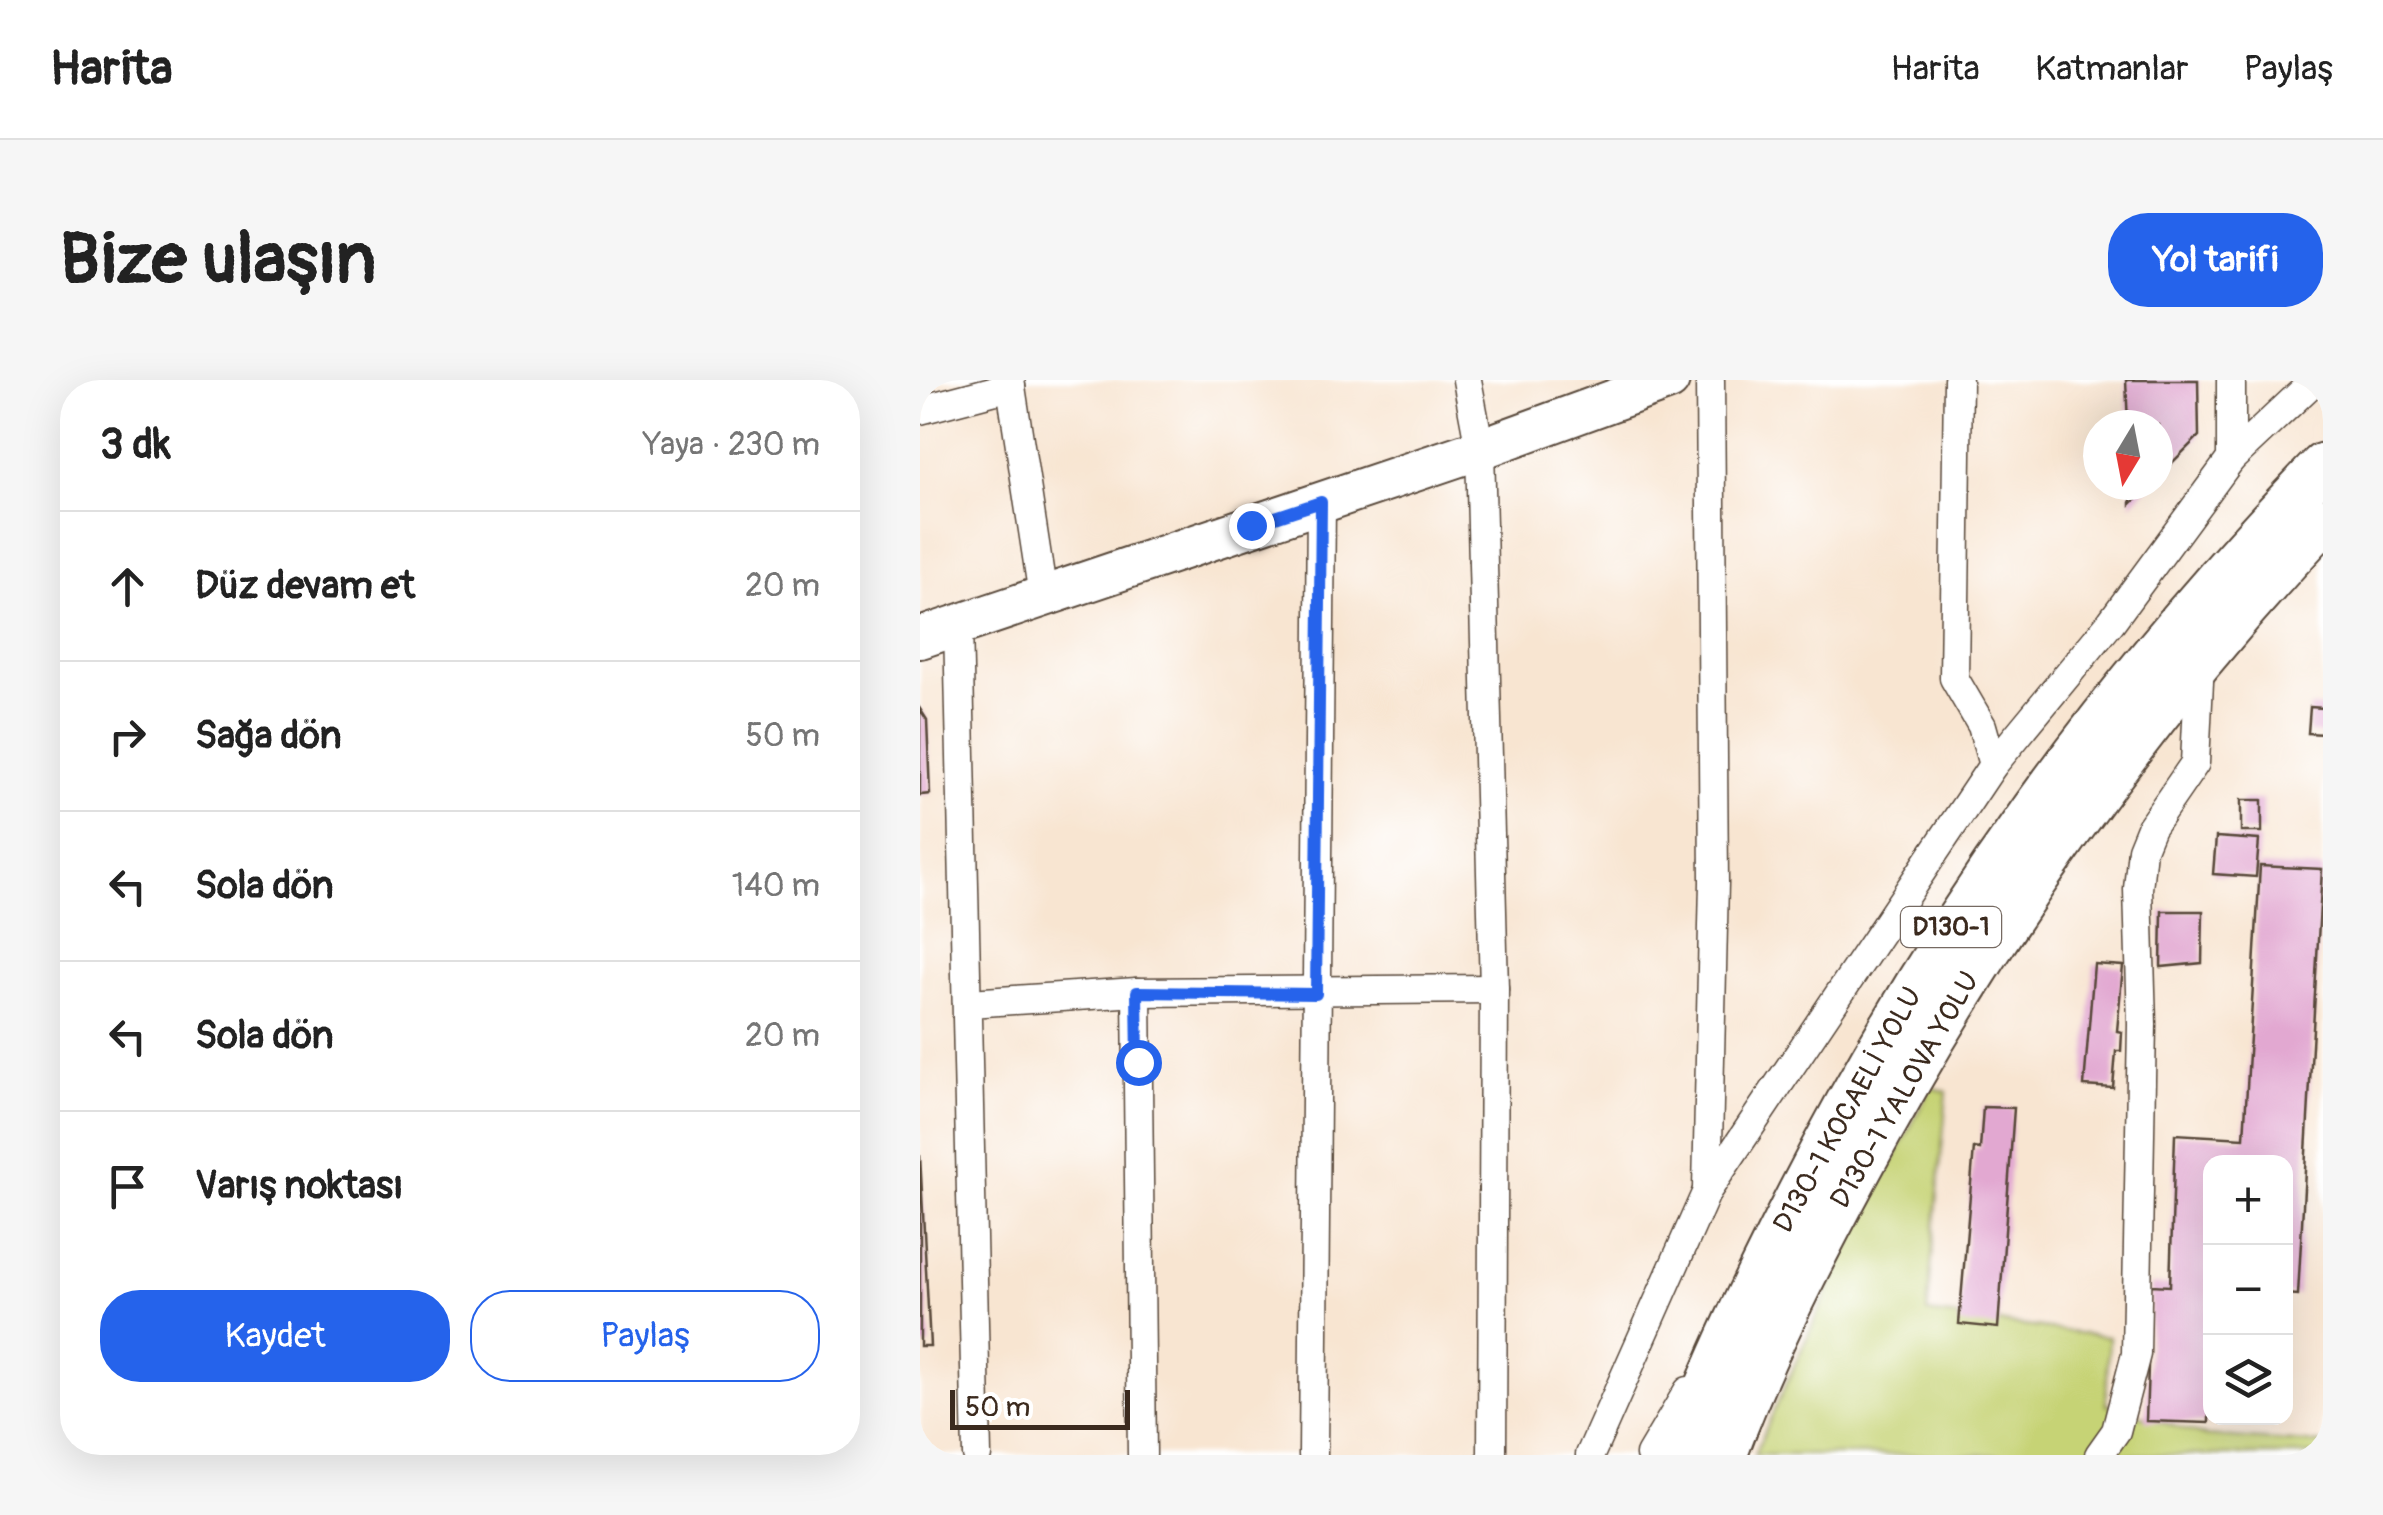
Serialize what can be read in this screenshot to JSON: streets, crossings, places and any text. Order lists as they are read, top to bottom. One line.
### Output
{"streets":{"highway":["D130-1","D130-1 YALOVA YOLU","D130-1 KOCAELİ YOLU"]},"scale_bar":"50 m","north":"bottom","page":{"header":"Harita","nav":["Harita","Katmanlar","Paylaş"],"buttons":["Yol tarifi",["Kaydet","Paylaş"]],"title":"Bize ulaşın","heading":["3 dk","Yaya · 230 m"],"list":[["Düz devam et","20 m"],["Sağa dön","50 m"],["Sola dön","140 m"],["Sola dön","20 m"],"Varış noktası"],"map_buttons":["+","−"],"scale":"50 m"}}
